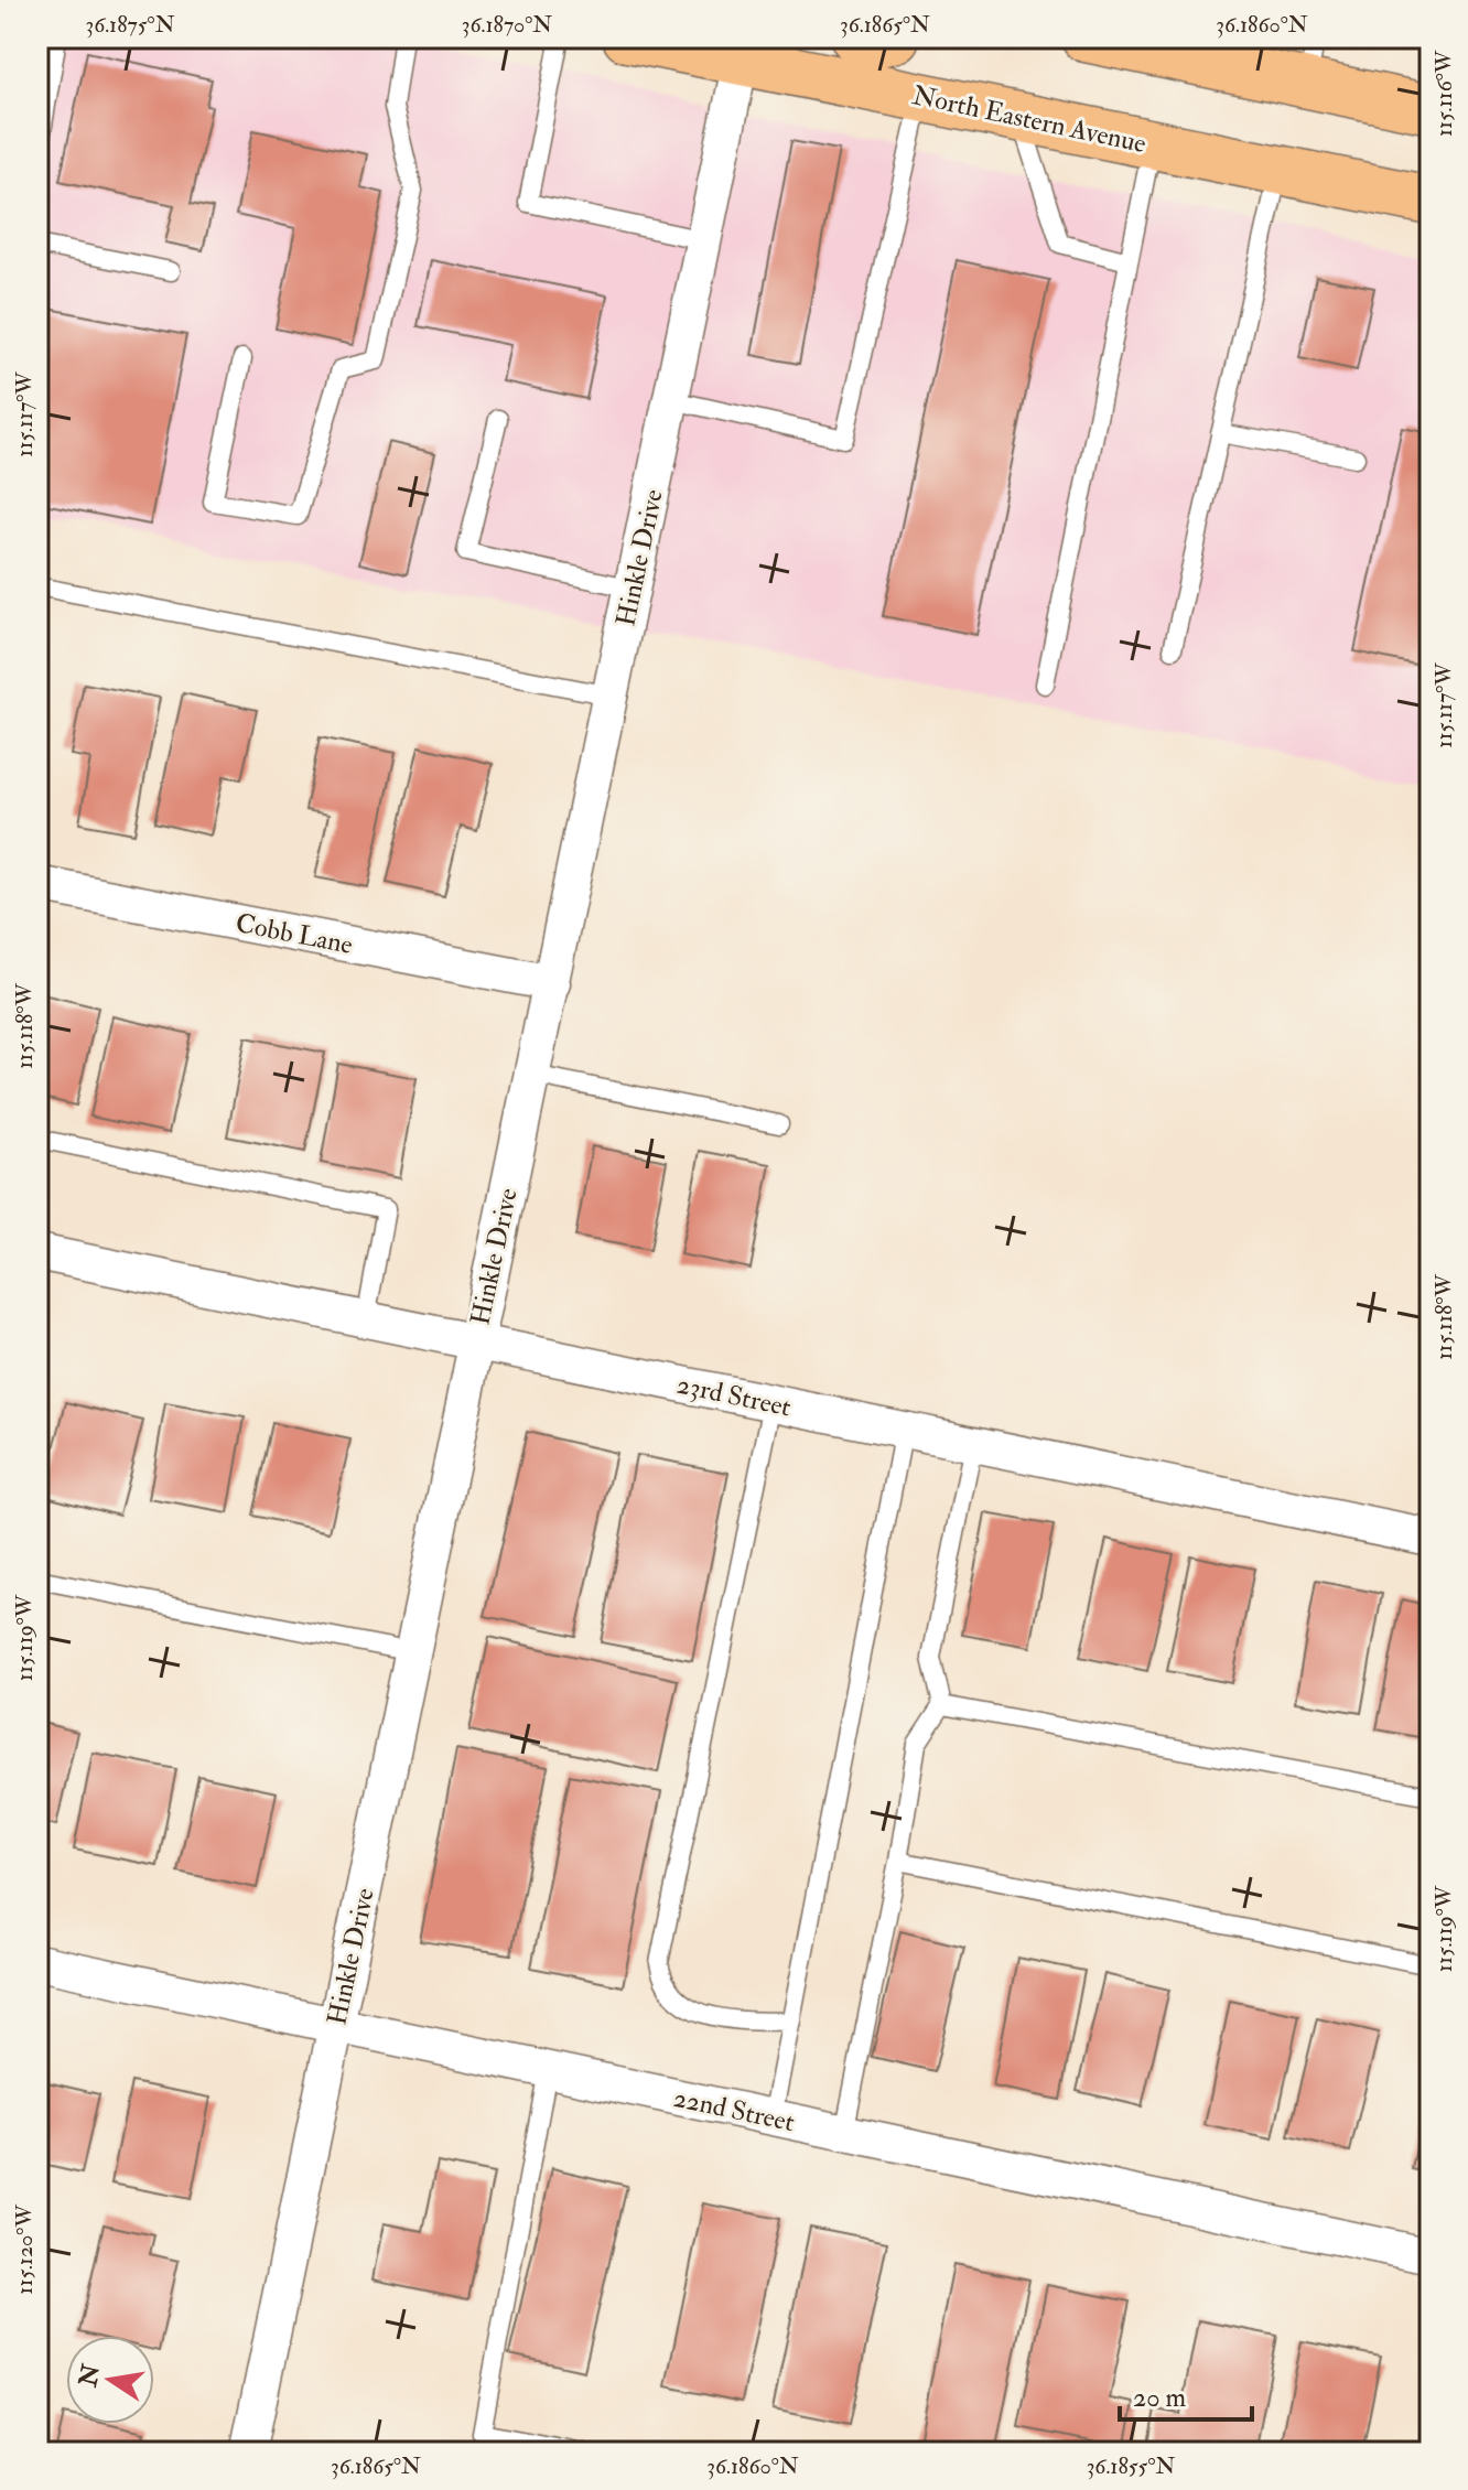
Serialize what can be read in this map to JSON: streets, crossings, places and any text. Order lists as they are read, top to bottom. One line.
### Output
{"streets":{"main road":["North Eastern Avenue"],"street":["Hinkle Drive","Cobb Lane","23rd Street","22nd Street"]},"crossings":[["North Eastern Avenue","Hinkle Drive"],["Hinkle Drive","Cobb Lane"],["Hinkle Drive","23rd Street"],["Hinkle Drive","22nd Street"]],"scale_bar":"20 m","north":"left","coordinates":["36.1875°N","36.1870°N","36.1865°N","36.1860°N","115.116°W","115.117°W","115.118°W","115.119°W","115.120°W","36.1855°N"]}
